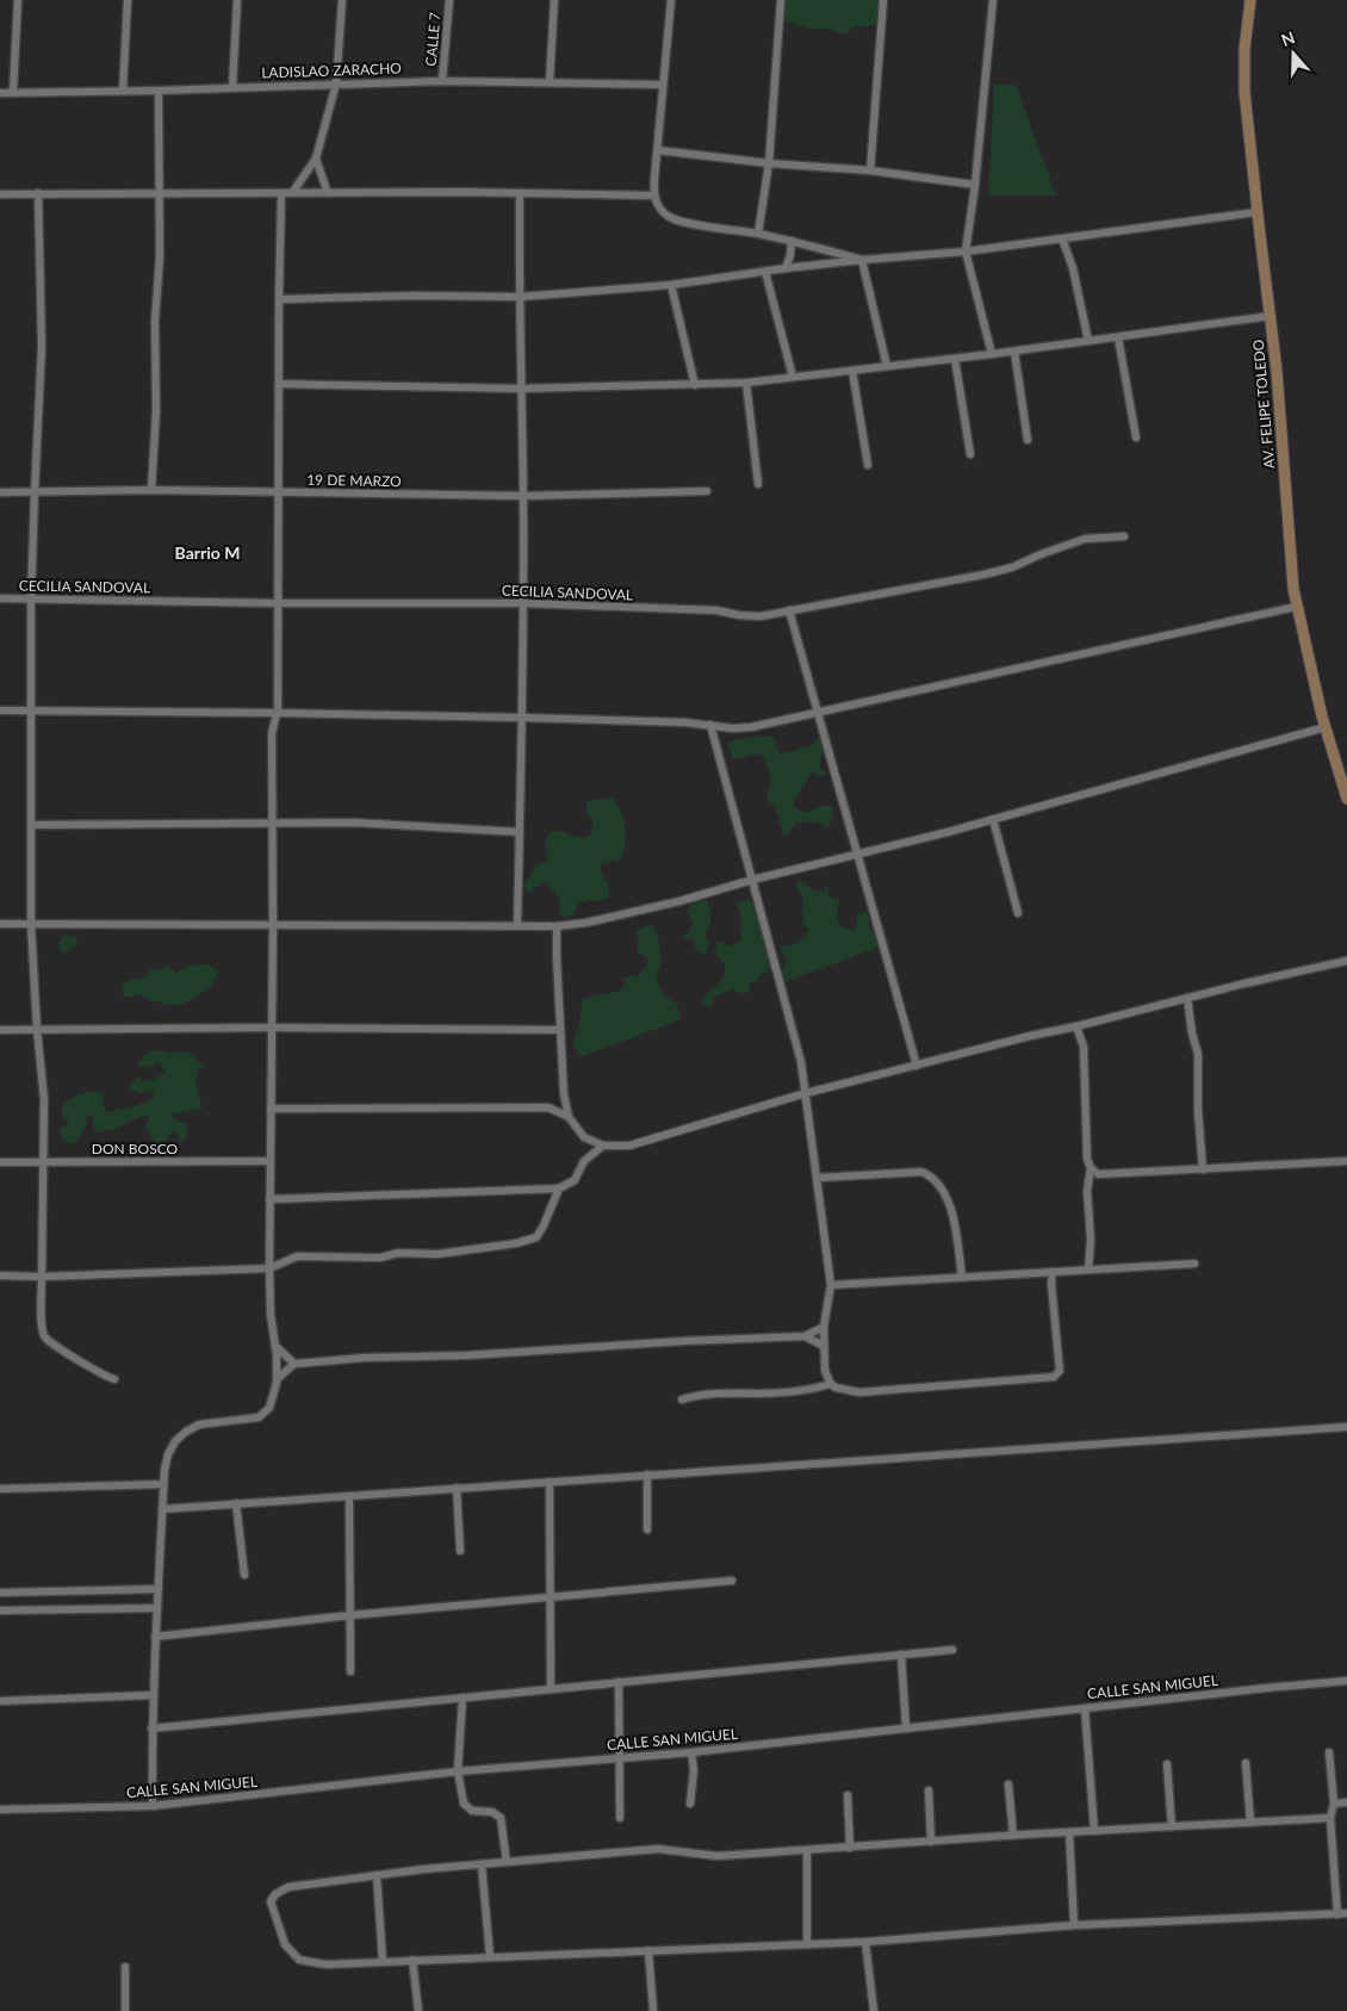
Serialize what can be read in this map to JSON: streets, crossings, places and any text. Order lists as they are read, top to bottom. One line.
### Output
{"streets":{"main road":["AV. FELIPE TOLEDO"],"street":["CALLE 7","LADISLAO ZARACHO","19 DE MARZO","CECILIA SANDOVAL","DON BOSCO","CALLE SAN MIGUEL"]},"crossings":[["CALLE 7","LADISLAO ZARACHO"]],"districts":["Barrio M"],"north":"top"}
